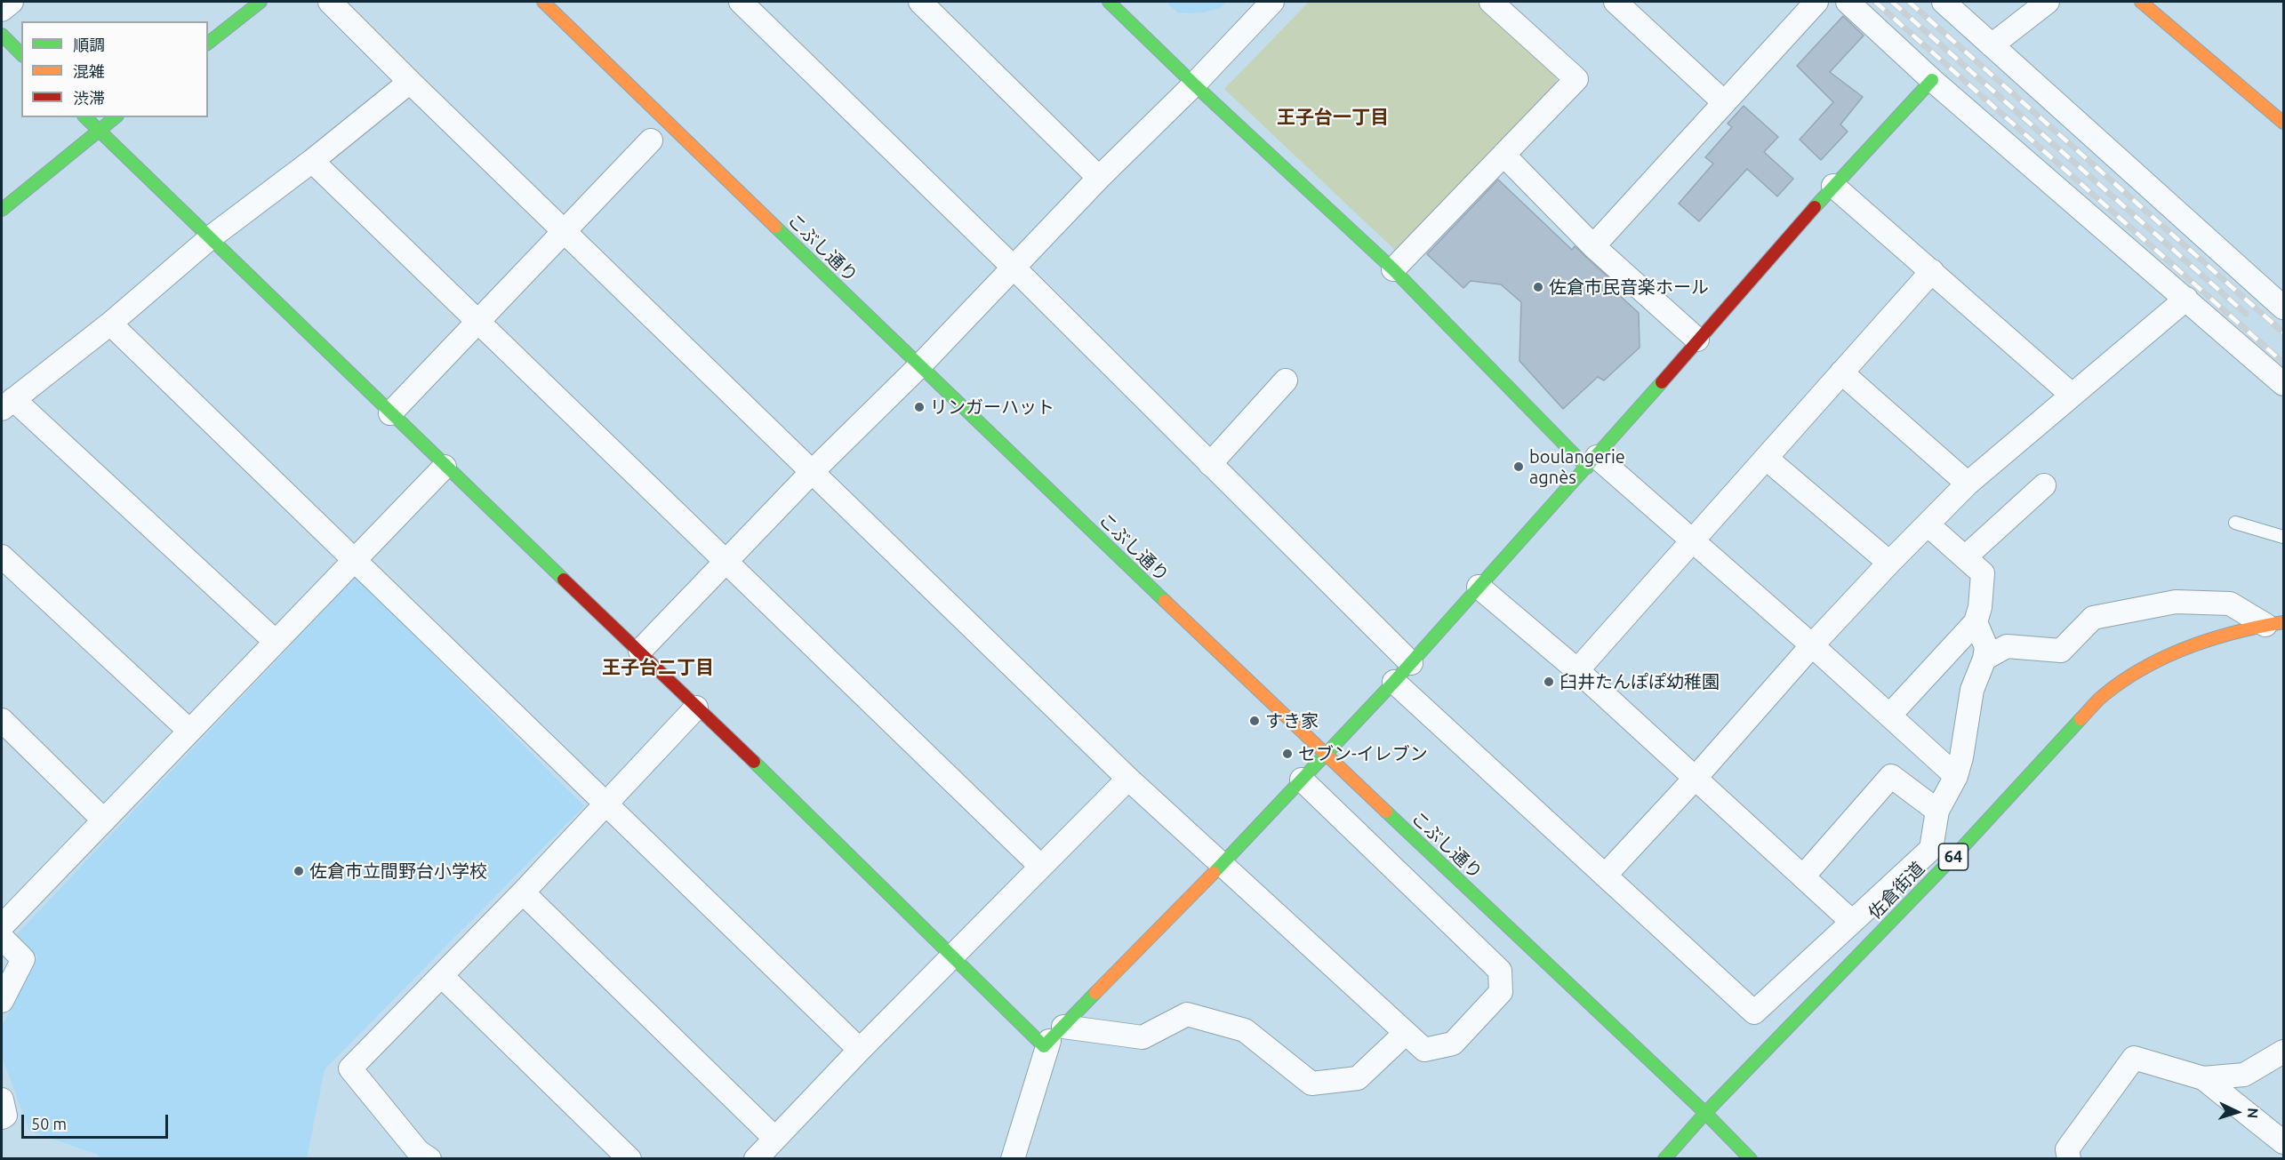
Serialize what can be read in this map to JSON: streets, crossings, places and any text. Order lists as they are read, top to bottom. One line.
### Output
{"streets":{"street":["こぶし通り","64","佐倉街道"]},"crossings":[["こぶし通り","佐倉街道"]],"districts":["王子台一丁目","王子台二丁目"],"places":["佐倉市民音楽ホール","リンガーハット","boulangerie agnès","臼井たんぽぽ幼稚園","すき家","セブン-イレブン","佐倉市立間野台小学校"],"legend":["順調","混雑","渋滞"],"scale_bar":"50 m","north":"right"}
